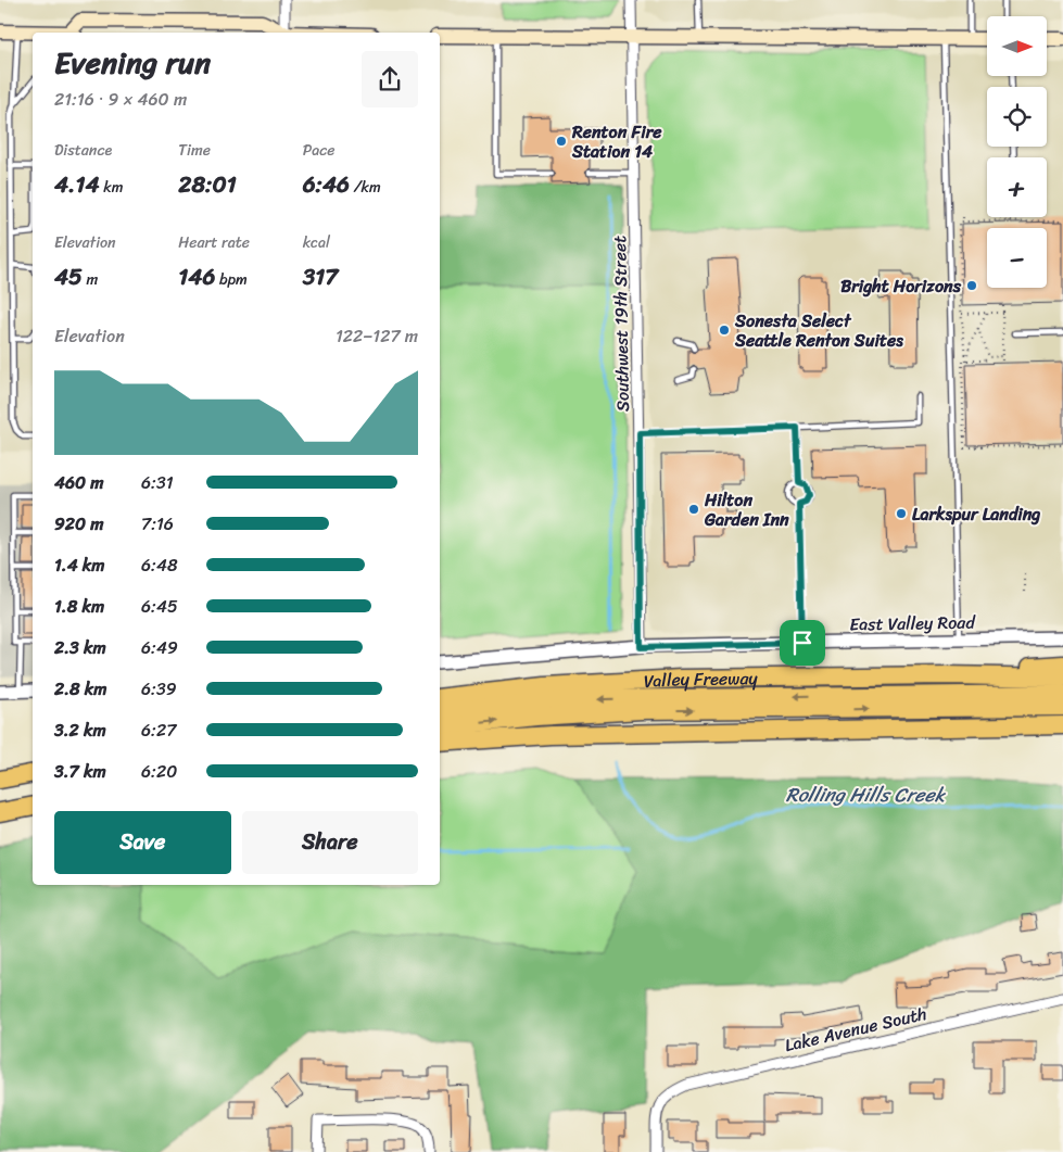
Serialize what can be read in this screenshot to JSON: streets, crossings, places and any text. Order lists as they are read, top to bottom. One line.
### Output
{"streets":{"highway":["Valley Freeway"],"street":["Southwest 19th Street","East Valley Road","Lake Avenue South"]},"crossings":[["Southwest 19th Street","East Valley Road"]],"water":["Rolling Hills Creek"],"places":["Renton Fire Station 14","Bright Horizons","Sonesta Select Seattle Renton Suites","Hilton Garden Inn","Larkspur Landing"],"north":"right","page":{"map_buttons":["+","−"],"heading":["Evening run","21:16 · 9 × 460 m"],"stats":[["Distance","4.14 km"],["Time","28:01"],["Pace","6:46 /km"],["Elevation","45 m"],["Heart rate","146 bpm"],["kcal","317"]],"chart":["Elevation","122–127 m"],"list":[{"name":"460 m","note":"6:31"},{"name":"920 m","note":"7:16"},{"name":"1.4 km","note":"6:48"},{"name":"1.8 km","note":"6:45"},{"name":"2.3 km","note":"6:49"},{"name":"2.8 km","note":"6:39"},{"name":"3.2 km","note":"6:27"},{"name":"3.7 km","note":"6:20"}],"buttons":["Save","Share"]}}
